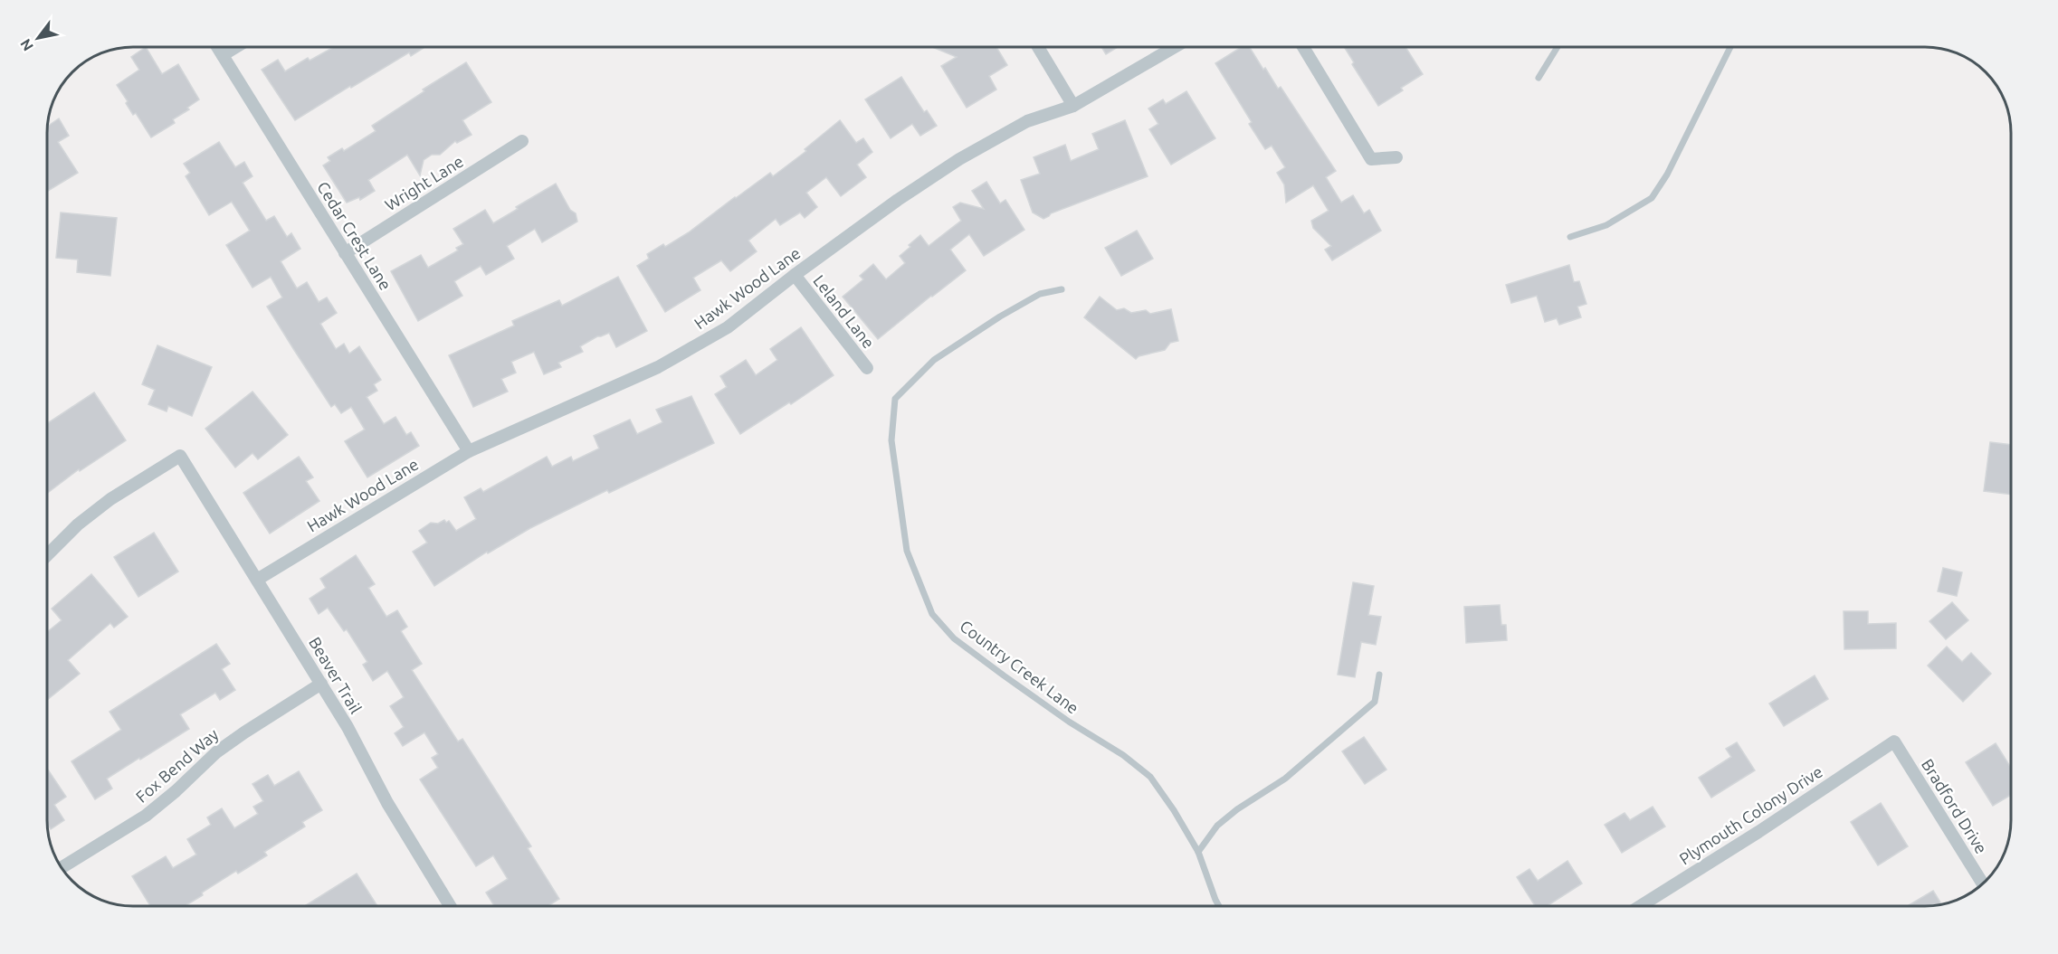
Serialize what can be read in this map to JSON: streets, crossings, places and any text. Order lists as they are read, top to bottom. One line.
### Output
{"streets":{"street":["Wright Lane","Cedar Crest Lane","Hawk Wood Lane","Leland Lane","Beaver Trail","Fox Bend Way","Bradford Drive","Plymouth Colony Drive"],"lane":["Country Creek Lane"]},"crossings":[["Wright Lane","Cedar Crest Lane"],["Cedar Crest Lane","Hawk Wood Lane"],["Hawk Wood Lane","Leland Lane"],["Hawk Wood Lane","Beaver Trail"],["Beaver Trail","Fox Bend Way"],["Bradford Drive","Plymouth Colony Drive"]],"north":"bottom left"}
